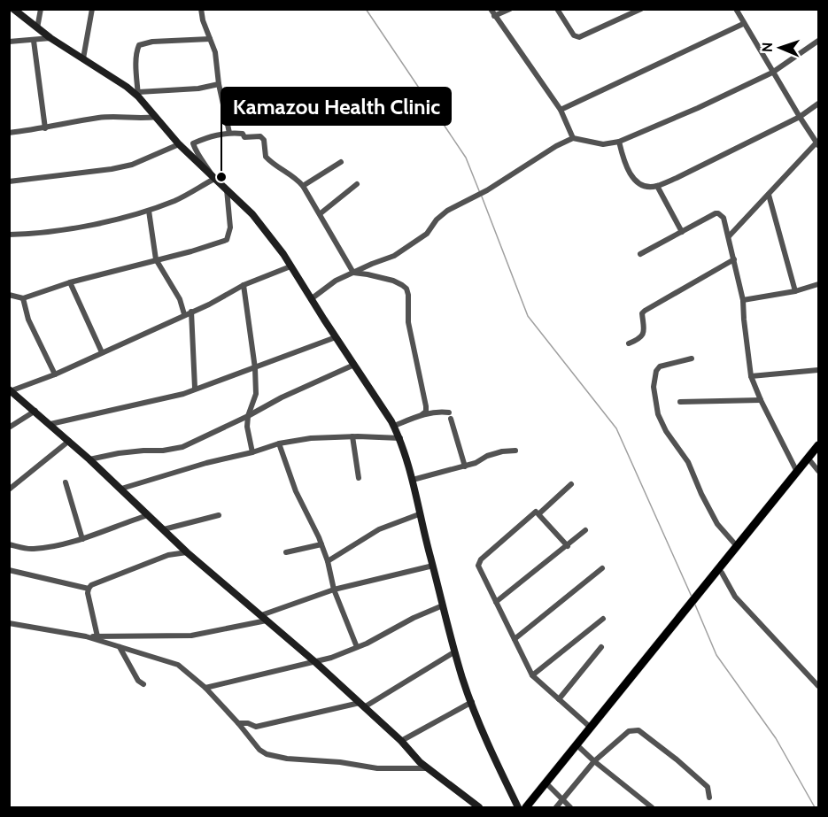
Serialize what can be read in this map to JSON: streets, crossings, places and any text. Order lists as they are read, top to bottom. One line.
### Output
{"places":["Kamazou Health Clinic"],"north":"left"}
